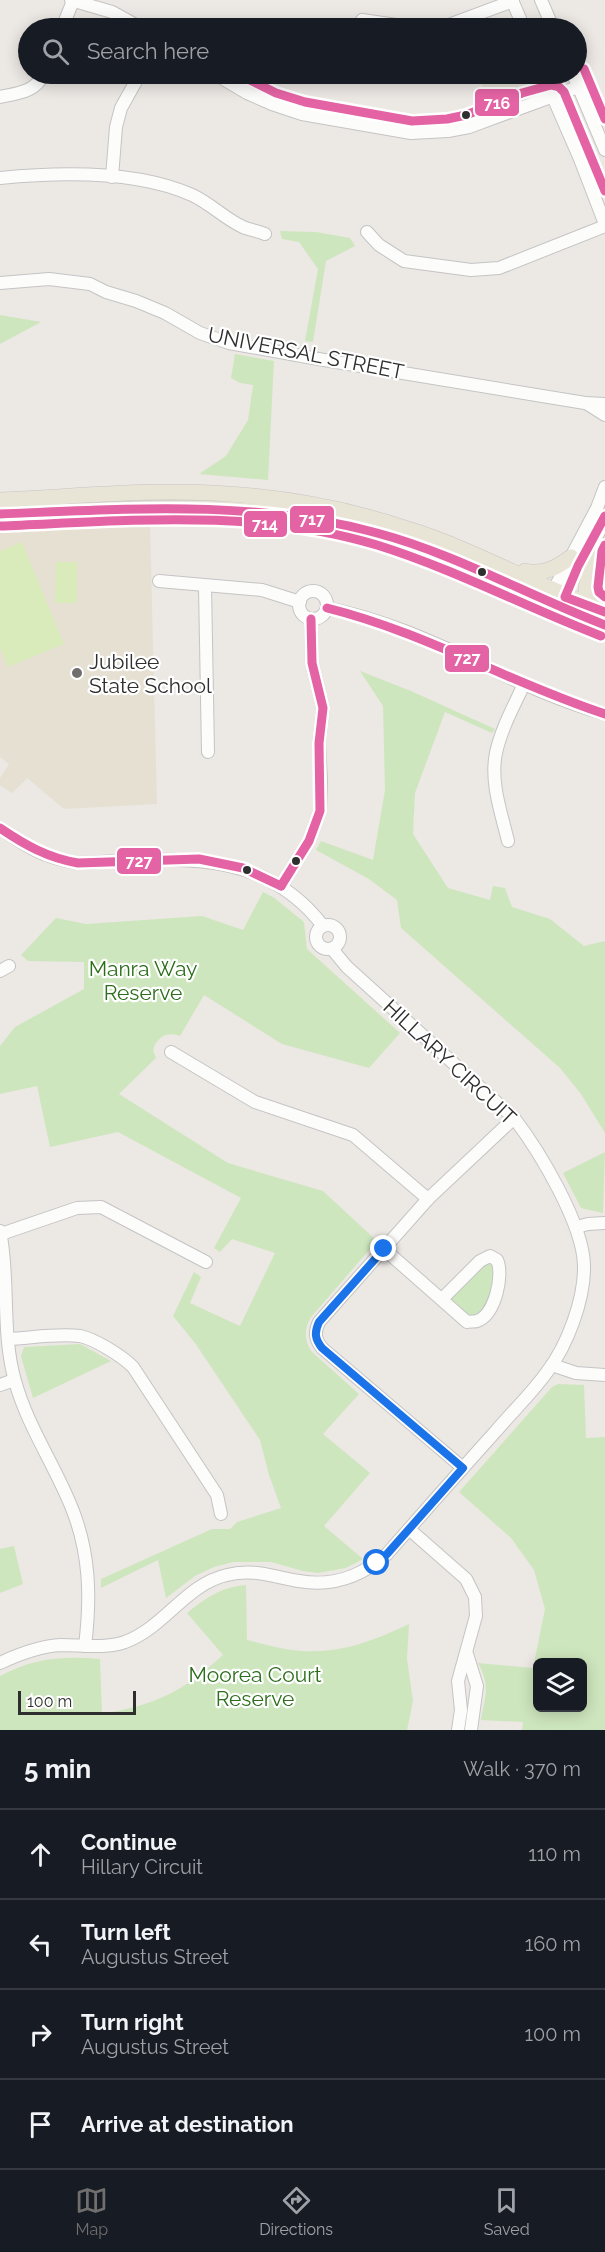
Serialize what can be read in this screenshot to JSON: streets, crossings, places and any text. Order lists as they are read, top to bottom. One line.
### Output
{"streets":{"street":["UNIVERSAL STREET","HILLARY CIRCUIT"]},"parks":["Manra Way Reserve","Moorea Court Reserve"],"places":["Jubilee State School"],"lines":["transit line 716","transit line 717","transit line 714","transit line 727"],"scale_bar":"100 m","page":{"search":"Search here","scale":"100 m","heading":["5 min","Walk · 370 m"],"list":[["Continue","Hillary Circuit","110 m"],["Turn left","Augustus Street","160 m"],["Turn right","Augustus Street","100 m"],"Arrive at destination"],"nav":["Map","Directions","Saved"]}}
